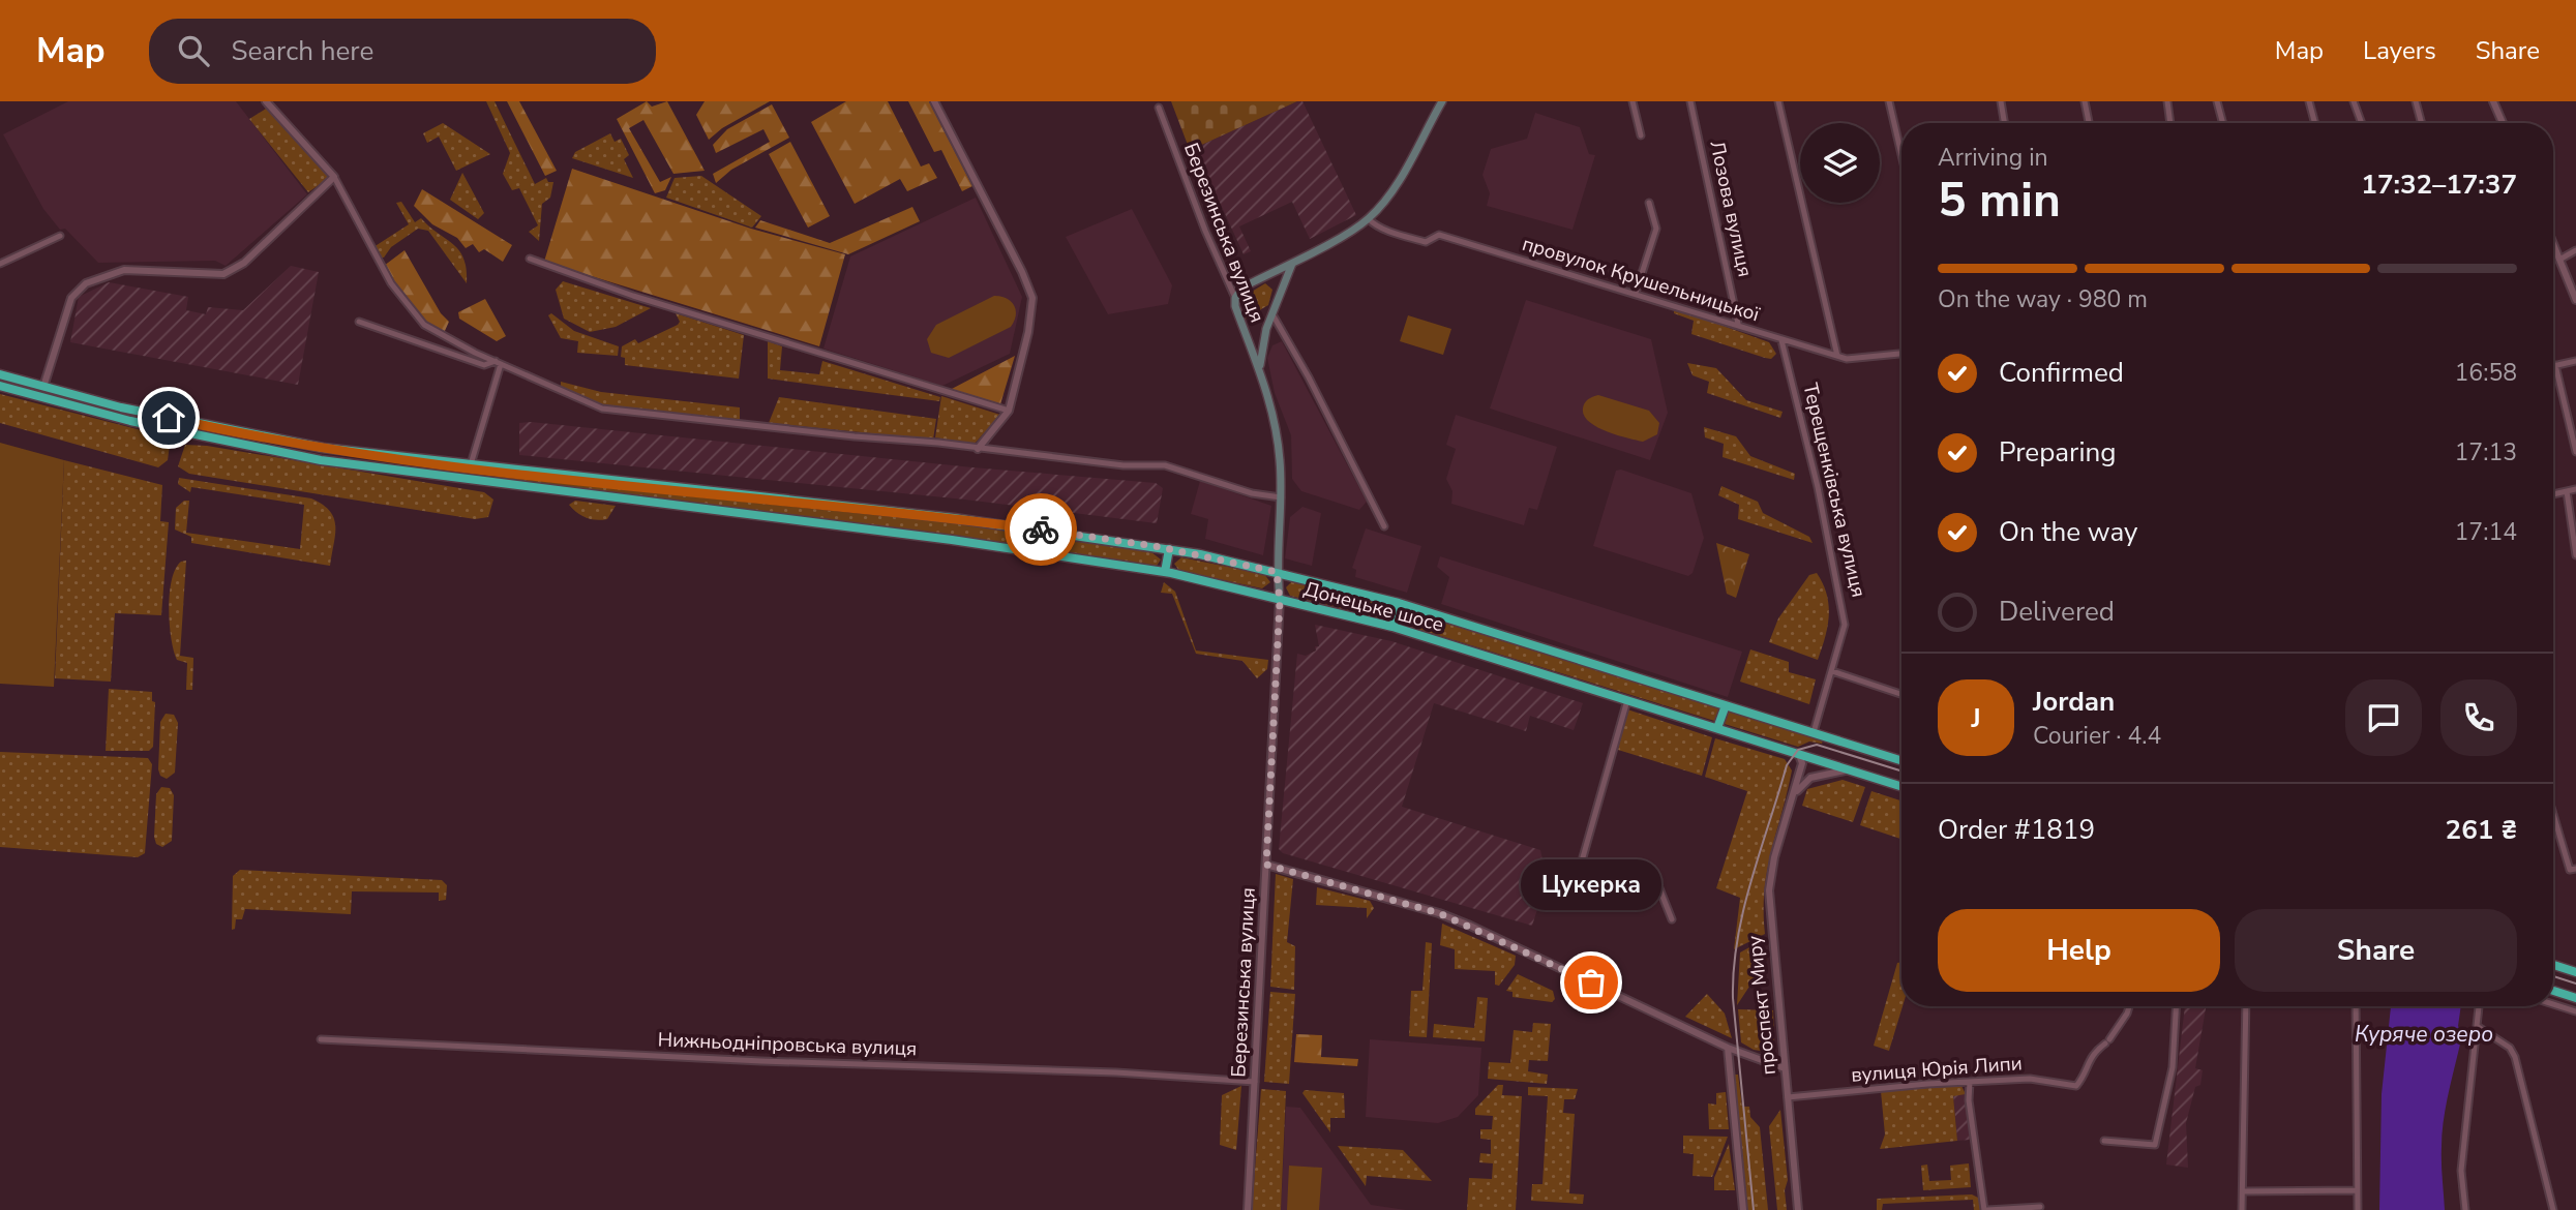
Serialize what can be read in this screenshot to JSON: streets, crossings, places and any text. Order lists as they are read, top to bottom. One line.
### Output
{"streets":{"highway":["Донецьке шосе"],"main road":["Березинська вулиця"],"street":["Лозова вулиця","провулок Крушельницької","Терещенківська вулиця","проспект Миру","Нижньодніпровська вулиця","вулиця Юрія Липи"]},"crossings":[["Лозова вулиця","провулок Крушельницької"],["Березинська вулиця","Донецьке шосе"],["Березинська вулиця","Нижньодніпровська вулиця"],["провулок Крушельницької","Терещенківська вулиця"],["Терещенківська вулиця","Донецьке шосе"],["Донецьке шосе","проспект Миру"],["проспект Миру","вулиця Юрія Липи"]],"water":["Куряче озеро"],"places":["Цукерка"],"page":{"header":"Map","search":"Search here","nav":["Map","Layers","Share"],"heading":["5 min","Arriving in","17:32–17:37"],"panel":["Jordan","Courier · 4.4","Order #1819","261 ₴"],"bar":"On the way · 980 m","list":[["Confirmed","16:58"],["Preparing","17:13"],["On the way","17:14"],"Delivered"],"round":"J","bubble":"Цукерка","buttons":["Help","Share"]}}
